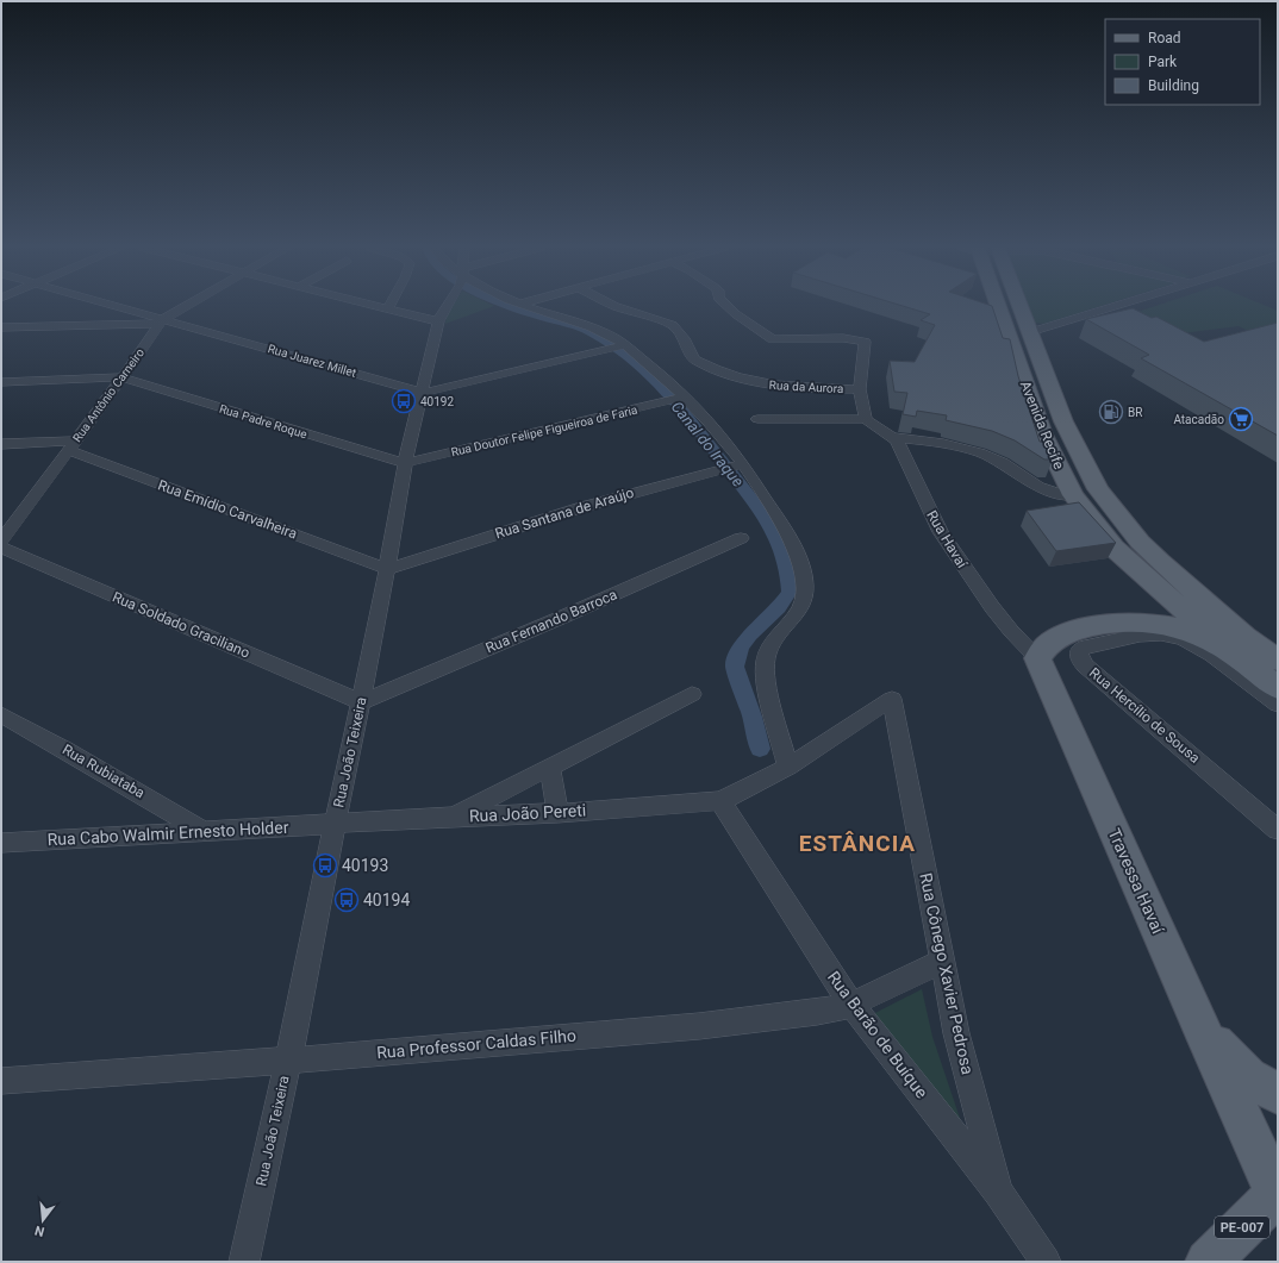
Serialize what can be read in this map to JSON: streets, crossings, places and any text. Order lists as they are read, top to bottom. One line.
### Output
{"streets":{"main road":["Avenida Recife","Travessa Havaí","PE-007"],"street":["Rua Juarez Millet","Rua da Aurora","Rua Antônio Carneiro","Rua Padre Roque","Rua Doutor Felipe Figueiroa de Faria","Rua Emídio Carvalheira","Rua Santana de Araújo","Rua Havaí","Rua Fernando Barroca","Rua Soldado Graciliano","Rua Hercílio de Sousa","Rua João Teixeira","Rua Rubiataba","Rua João Pereti","Rua Cabo Walmir Ernesto Holder","Rua Cônego Xavier Pedrosa","Rua Barão de Buíque","Rua Professor Caldas Filho"]},"crossings":[["Rua Juarez Millet","Rua Antônio Carneiro"],["Rua Juarez Millet","Rua João Teixeira"],["Rua Antônio Carneiro","Rua Padre Roque"],["Rua Antônio Carneiro","Rua Emídio Carvalheira"],["Rua Padre Roque","Rua Doutor Felipe Figueiroa de Faria"],["Rua Padre Roque","Rua João Teixeira"],["Rua Doutor Felipe Figueiroa de Faria","Rua João Teixeira"],["Rua Emídio Carvalheira","Rua Santana de Araújo"],["Rua Emídio Carvalheira","Rua João Teixeira"],["Rua Santana de Araújo","Rua João Teixeira"],["Rua Havaí","Travessa Havaí"],["Rua Fernando Barroca","Rua Soldado Graciliano"],["Rua Fernando Barroca","Rua João Teixeira"],["Rua Soldado Graciliano","Rua João Teixeira"],["Rua João Teixeira","Rua João Pereti"],["Rua João Teixeira","Rua Cabo Walmir Ernesto Holder"],["Rua João Teixeira","Rua Professor Caldas Filho"],["Rua Rubiataba","Rua Cabo Walmir Ernesto Holder"],["Rua João Pereti","Rua Cabo Walmir Ernesto Holder"],["Rua João Pereti","Rua Barão de Buíque"],["Travessa Havaí","PE-007"],["Rua Cônego Xavier Pedrosa","Rua Barão de Buíque"],["Rua Cônego Xavier Pedrosa","Rua Professor Caldas Filho"],["Rua Barão de Buíque","Rua Professor Caldas Filho"]],"districts":["ESTÂNCIA"],"water":["Canal do Iraque"],"places":{"bus stop":["40192","40193","40194"],"fuel station":["BR"],"supermarket":["Atacadão"]},"legend":["Road","Park","Building"],"north":"bottom"}
